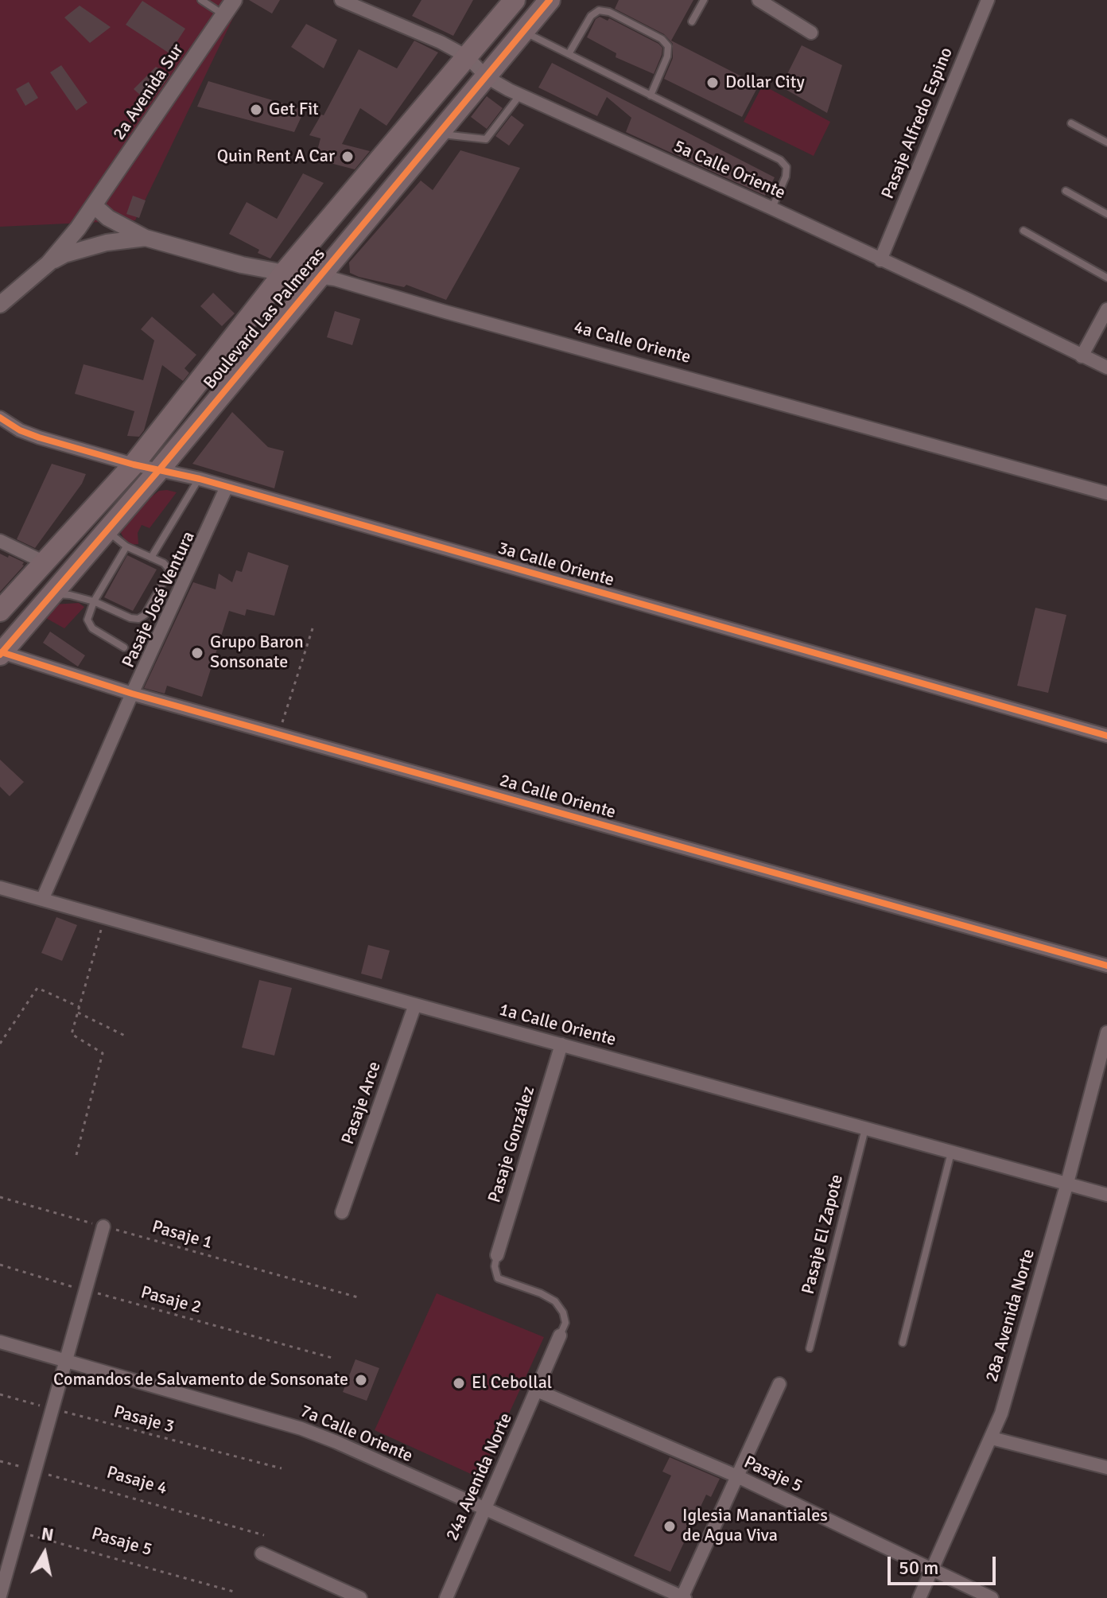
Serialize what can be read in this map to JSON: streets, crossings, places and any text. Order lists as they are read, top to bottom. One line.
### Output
{"streets":{"main road":["Boulevard Las Palmeras"],"street":["2a Avenida Sur","Pasaje Alfredo Espino","5a Calle Oriente","4a Calle Oriente","3a Calle Oriente","Pasaje José Ventura","2a Calle Oriente","1a Calle Oriente","Pasaje Arce","Pasaje González","28a Avenida Norte","7a Calle Oriente","Pasaje 5","24a Avenida Norte"],"lane":["Pasaje El Zapote"],"path":["Pasaje 1","Pasaje 2","Pasaje 3","Pasaje 4"]},"crossings":[["2a Avenida Sur","4a Calle Oriente"],["Pasaje Alfredo Espino","5a Calle Oriente"],["5a Calle Oriente","Boulevard Las Palmeras"],["Boulevard Las Palmeras","4a Calle Oriente"],["Boulevard Las Palmeras","3a Calle Oriente"],["Boulevard Las Palmeras","2a Calle Oriente"],["3a Calle Oriente","Pasaje José Ventura"],["Pasaje José Ventura","2a Calle Oriente"],["Pasaje José Ventura","1a Calle Oriente"],["1a Calle Oriente","Pasaje Arce"],["1a Calle Oriente","Pasaje González"],["1a Calle Oriente","Pasaje El Zapote"],["1a Calle Oriente","28a Avenida Norte"],["28a Avenida Norte","Pasaje 5"],["7a Calle Oriente","24a Avenida Norte"],["Pasaje 5","24a Avenida Norte"]],"places":["Dollar City","Get Fit","Quin Rent A Car","Grupo Baron Sonsonate","Comandos de Salvamento de Sonsonate","El Cebollal","Iglesia Manantiales de Agua Viva"],"scale_bar":"50 m","north":"top"}
